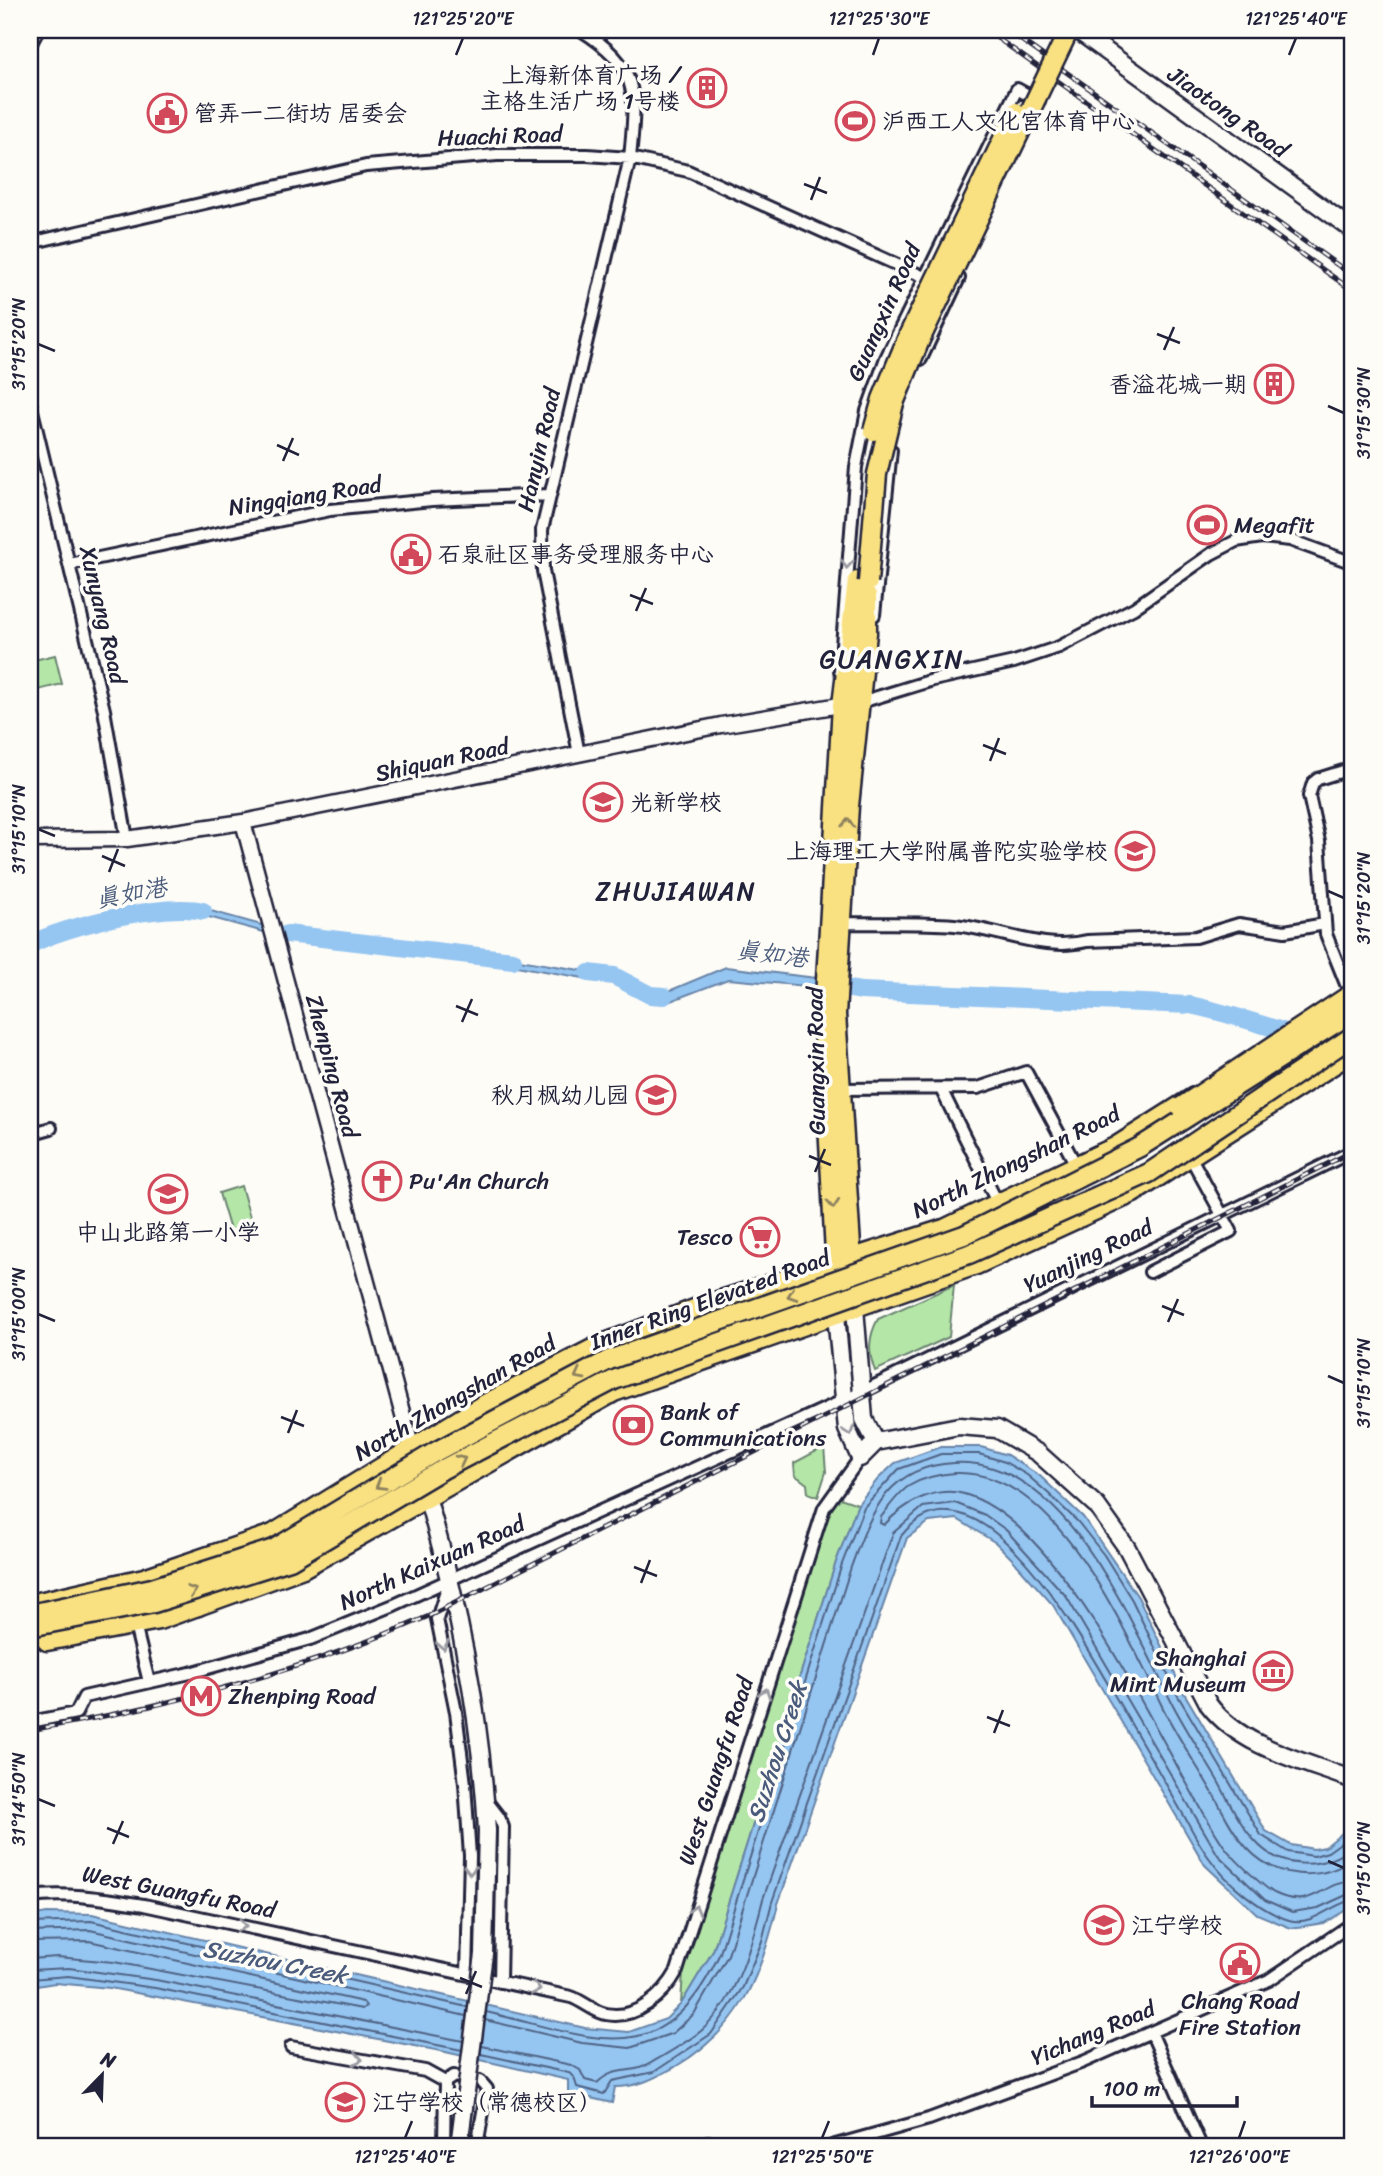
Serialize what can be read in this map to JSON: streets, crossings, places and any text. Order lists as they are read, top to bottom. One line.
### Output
{"streets":{"main road":["Jiaotong Road","Guangxin Road","Zhenping Road","North Zhongshan Road","Inner Ring Elevated Road","West Guangfu Road"],"street":["Huachi Road","Hanyin Road","Ningqiang Road","Xunyang Road","Shiquan Road","Yuanjing Road","North Kaixuan Road","Yichang Road"]},"crossings":[["Jiaotong Road","Guangxin Road"],["Huachi Road","Guangxin Road"],["Huachi Road","Hanyin Road"],["Guangxin Road","Shiquan Road"],["Guangxin Road","North Zhongshan Road"],["Guangxin Road","Yuanjing Road"],["Guangxin Road","North Kaixuan Road"],["Guangxin Road","West Guangfu Road"],["Hanyin Road","Ningqiang Road"],["Hanyin Road","Shiquan Road"],["Ningqiang Road","Xunyang Road"],["Xunyang Road","Shiquan Road"],["Shiquan Road","Zhenping Road"],["Zhenping Road","North Zhongshan Road"],["Zhenping Road","North Kaixuan Road"],["North Zhongshan Road","Inner Ring Elevated Road"],["Yuanjing Road","North Kaixuan Road"]],"districts":["GUANGXIN","ZHUJIAWAN"],"water":["真如港","Suzhou Creek"],"places":{"building":["上海新体育广场 / 主格生活广场 1号楼","香溢花城一期"],"public building":["管弄一二街坊 居委会","石泉社区事务受理服务中心","Chang Road Fire Station"],"sports":["沪西工人文化宫体育中心","Megafit"],"school or university":["光新学校","上海理工大学附属普陀实验学校","秋月枫幼儿园","中山北路第一小学","江宁学校","江宁学校（常德校区）"],"church":["Pu'An Church"],"supermarket":["Tesco"],"bank":["Bank of Communications"],"museum":["Shanghai Mint Museum"],"metro station":["Zhenping Road"]},"scale_bar":"100 m","north":"top right","coordinates":["121°25'20\"E","121°25'30\"E","121°25'40\"E","31°15'20\"N","31°15'30\"N","31°15'10\"N","31°15'00\"N","31°14'50\"N","121°25'50\"E","121°26'00\"E"]}
